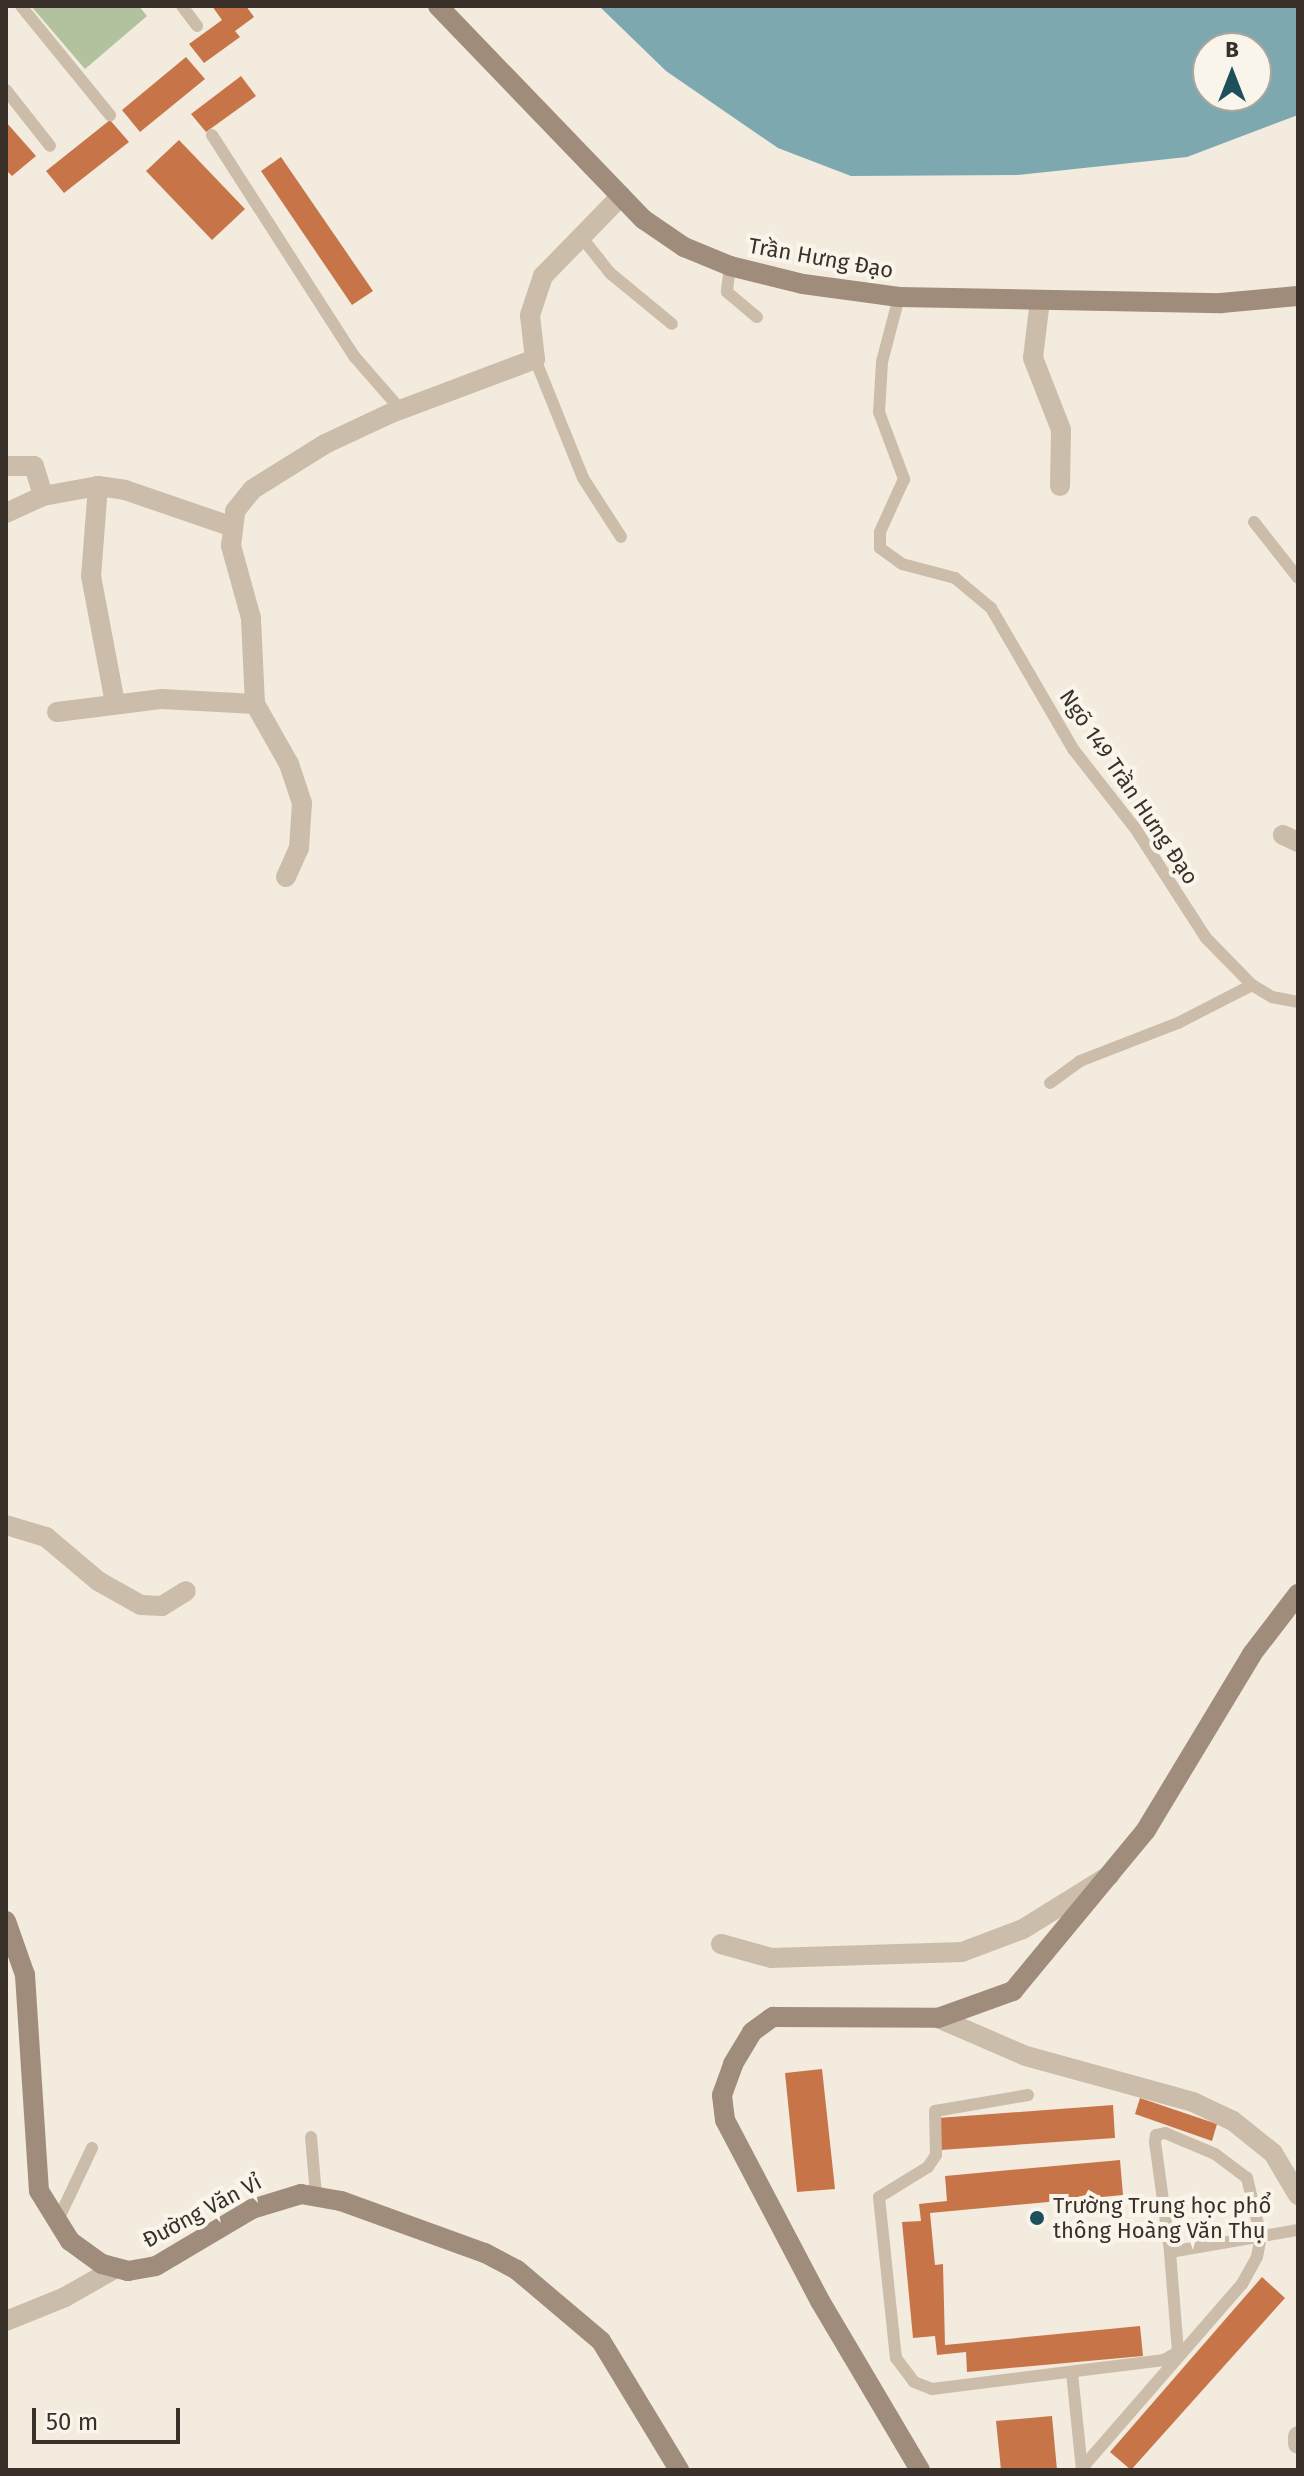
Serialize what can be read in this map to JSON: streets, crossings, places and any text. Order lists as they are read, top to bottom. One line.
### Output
{"streets":{"street":["Trần Hưng Đạo","Đường Văn Vỉ"],"lane":["Ngõ 149 Trần Hưng Đạo"]},"crossings":[["Trần Hưng Đạo","Ngõ 149 Trần Hưng Đạo"]],"places":["Trường Trung học phổ thông Hoàng Văn Thụ"],"scale_bar":"50 m","north":"top"}
